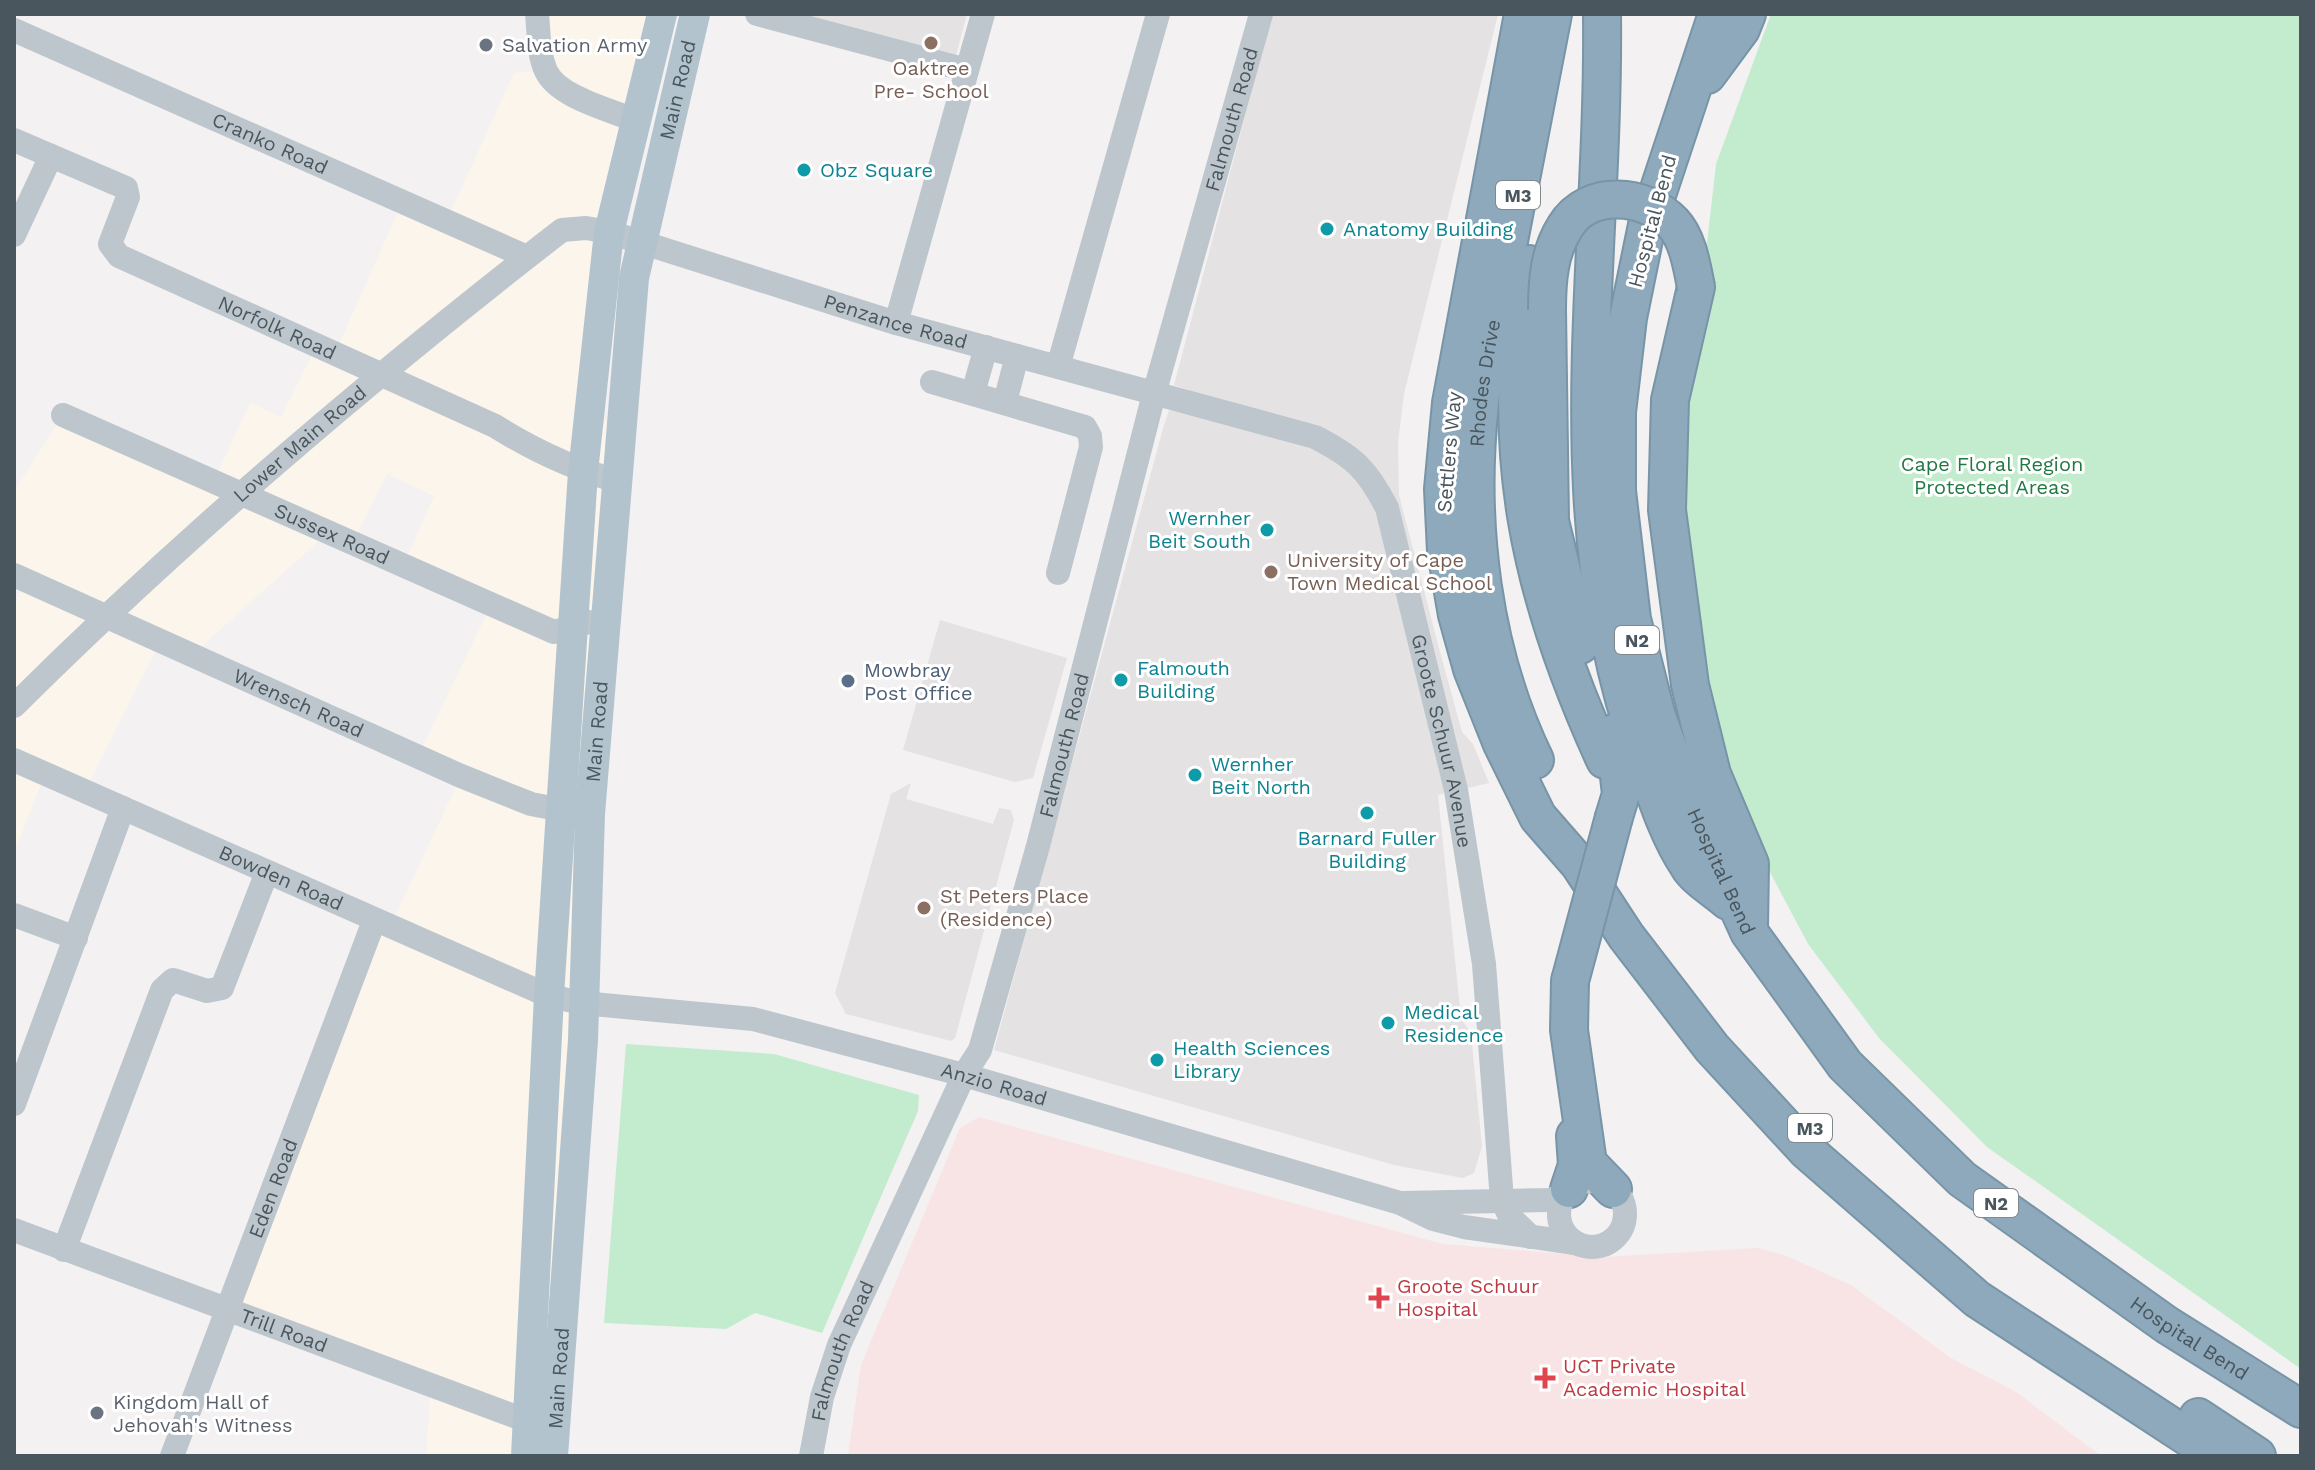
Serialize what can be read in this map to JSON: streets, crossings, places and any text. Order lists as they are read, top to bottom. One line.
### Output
{"streets":{"highway":["M3","Hospital Bend","Rhodes Drive","Settlers Way","N2"],"main road":["Main Road"],"street":["Falmouth Road","Cranko Road","Penzance Road","Norfolk Road","Lower Main Road","Sussex Road","Wrensch Road","Groote Schuur Avenue","Bowden Road","Anzio Road","Eden Road","Trill Road"]},"crossings":[["Main Road","Penzance Road"],["Main Road","Norfolk Road"],["Main Road","Lower Main Road"],["Main Road","Sussex Road"],["Main Road","Wrensch Road"],["Main Road","Bowden Road"],["Main Road","Anzio Road"],["Main Road","Trill Road"],["Falmouth Road","Penzance Road"],["Falmouth Road","Groote Schuur Avenue"],["Falmouth Road","Anzio Road"],["Cranko Road","Lower Main Road"],["M3","Rhodes Drive"],["Hospital Bend","N2"],["Penzance Road","Lower Main Road"],["Penzance Road","Groote Schuur Avenue"],["Norfolk Road","Lower Main Road"],["Lower Main Road","Sussex Road"],["Lower Main Road","Wrensch Road"],["Groote Schuur Avenue","Anzio Road"],["Bowden Road","Anzio Road"],["Bowden Road","Eden Road"],["Eden Road","Trill Road"]],"parks":["Cape Floral Region Protected Areas"],"places":{"other":["Oaktree Pre- School","Salvation Army","Obz Square","Anatomy Building","Wernher Beit South","University of Cape Town Medical School","Falmouth Building","Mowbray Post Office","Wernher Beit North","Barnard Fuller Building","St Peters Place (Residence)","Medical Residence","Health Sciences Library","Kingdom Hall of Jehovah's Witness"],"health":["Groote Schuur Hospital","UCT Private Academic Hospital"]}}
